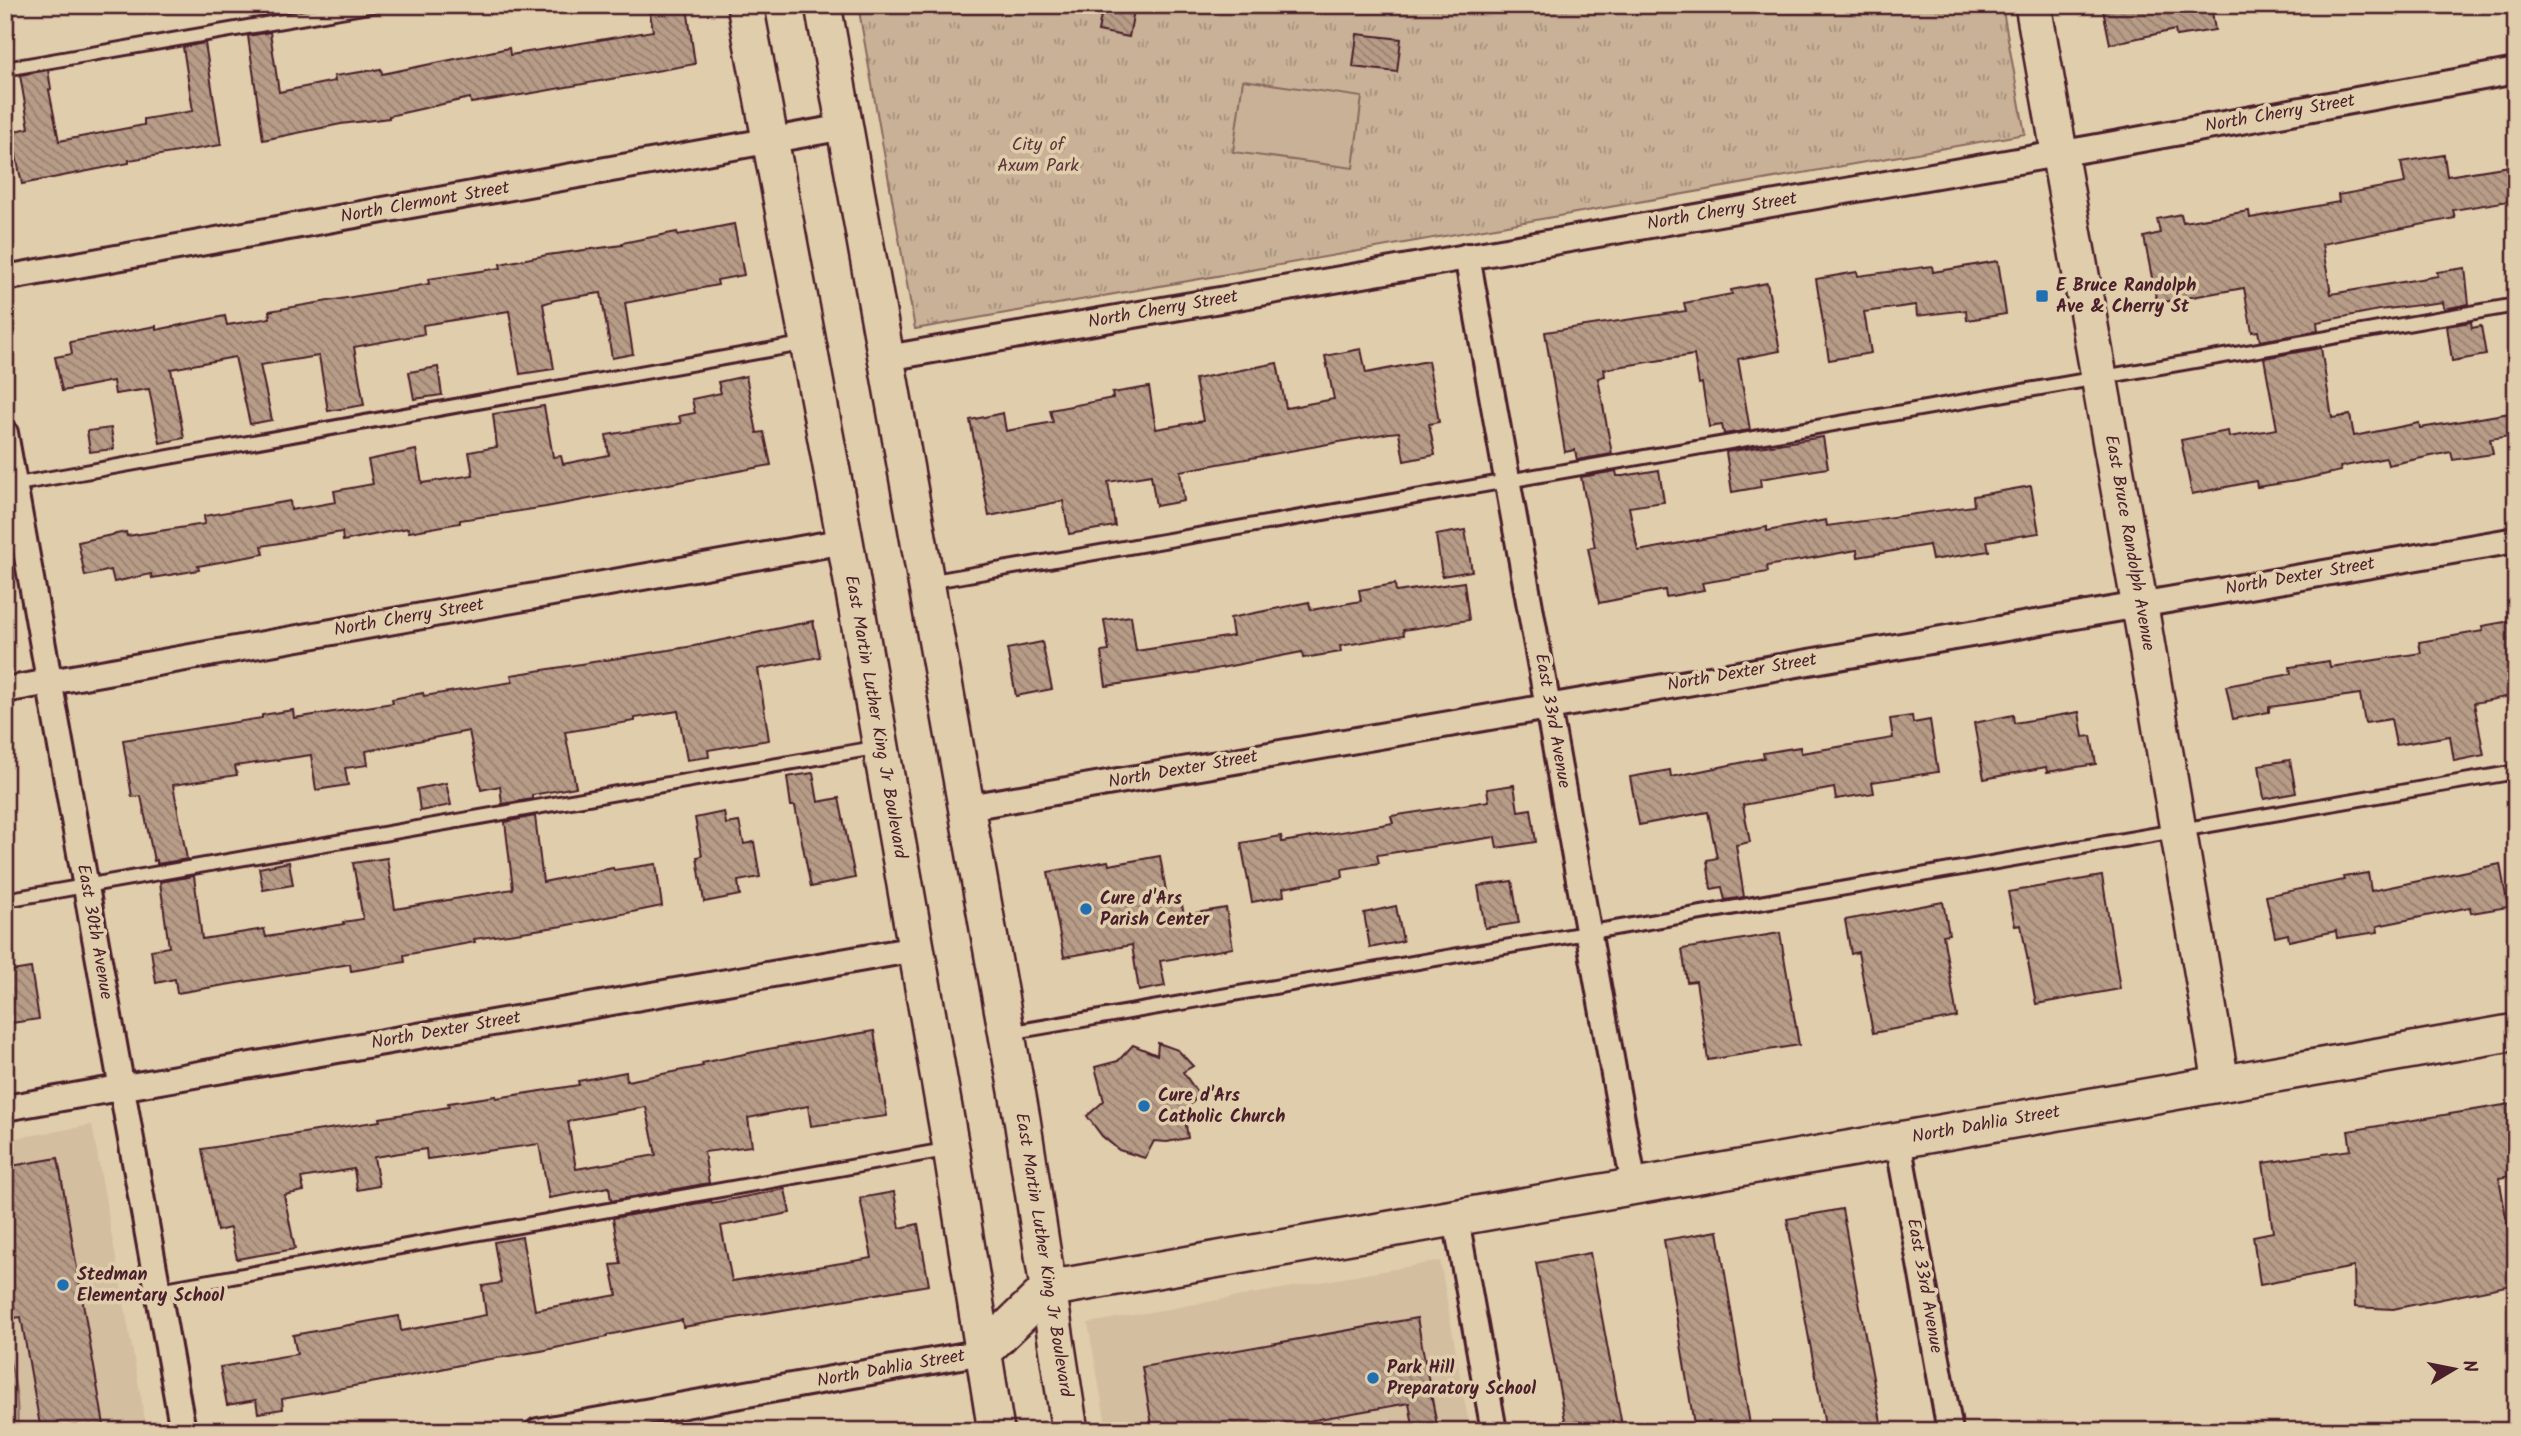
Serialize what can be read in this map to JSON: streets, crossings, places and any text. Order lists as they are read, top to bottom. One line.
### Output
{"streets":{"main road":["East Bruce Randolph Avenue","East Martin Luther King Jr Boulevard","North Dahlia Street"],"street":["North Cherry Street","North Clermont Street","North Dexter Street","East 33rd Avenue","East 30th Avenue"]},"crossings":[["North Cherry Street","East Bruce Randolph Avenue"],["North Cherry Street","East Martin Luther King Jr Boulevard"],["North Cherry Street","East 33rd Avenue"],["North Cherry Street","East 30th Avenue"],["North Clermont Street","East Martin Luther King Jr Boulevard"],["East Bruce Randolph Avenue","North Dexter Street"],["East Bruce Randolph Avenue","North Dahlia Street"],["North Dexter Street","East Martin Luther King Jr Boulevard"],["North Dexter Street","East 33rd Avenue"],["North Dexter Street","East 30th Avenue"],["East Martin Luther King Jr Boulevard","North Dahlia Street"],["East 33rd Avenue","North Dahlia Street"]],"parks":["City of Axum Park"],"places":{"transit":["E Bruce Randolph Ave & Cherry St"],"other":["Cure d'Ars Parish Center","Cure d'Ars Catholic Church","Stedman Elementary School","Park Hill Preparatory School"]},"north":"right"}
